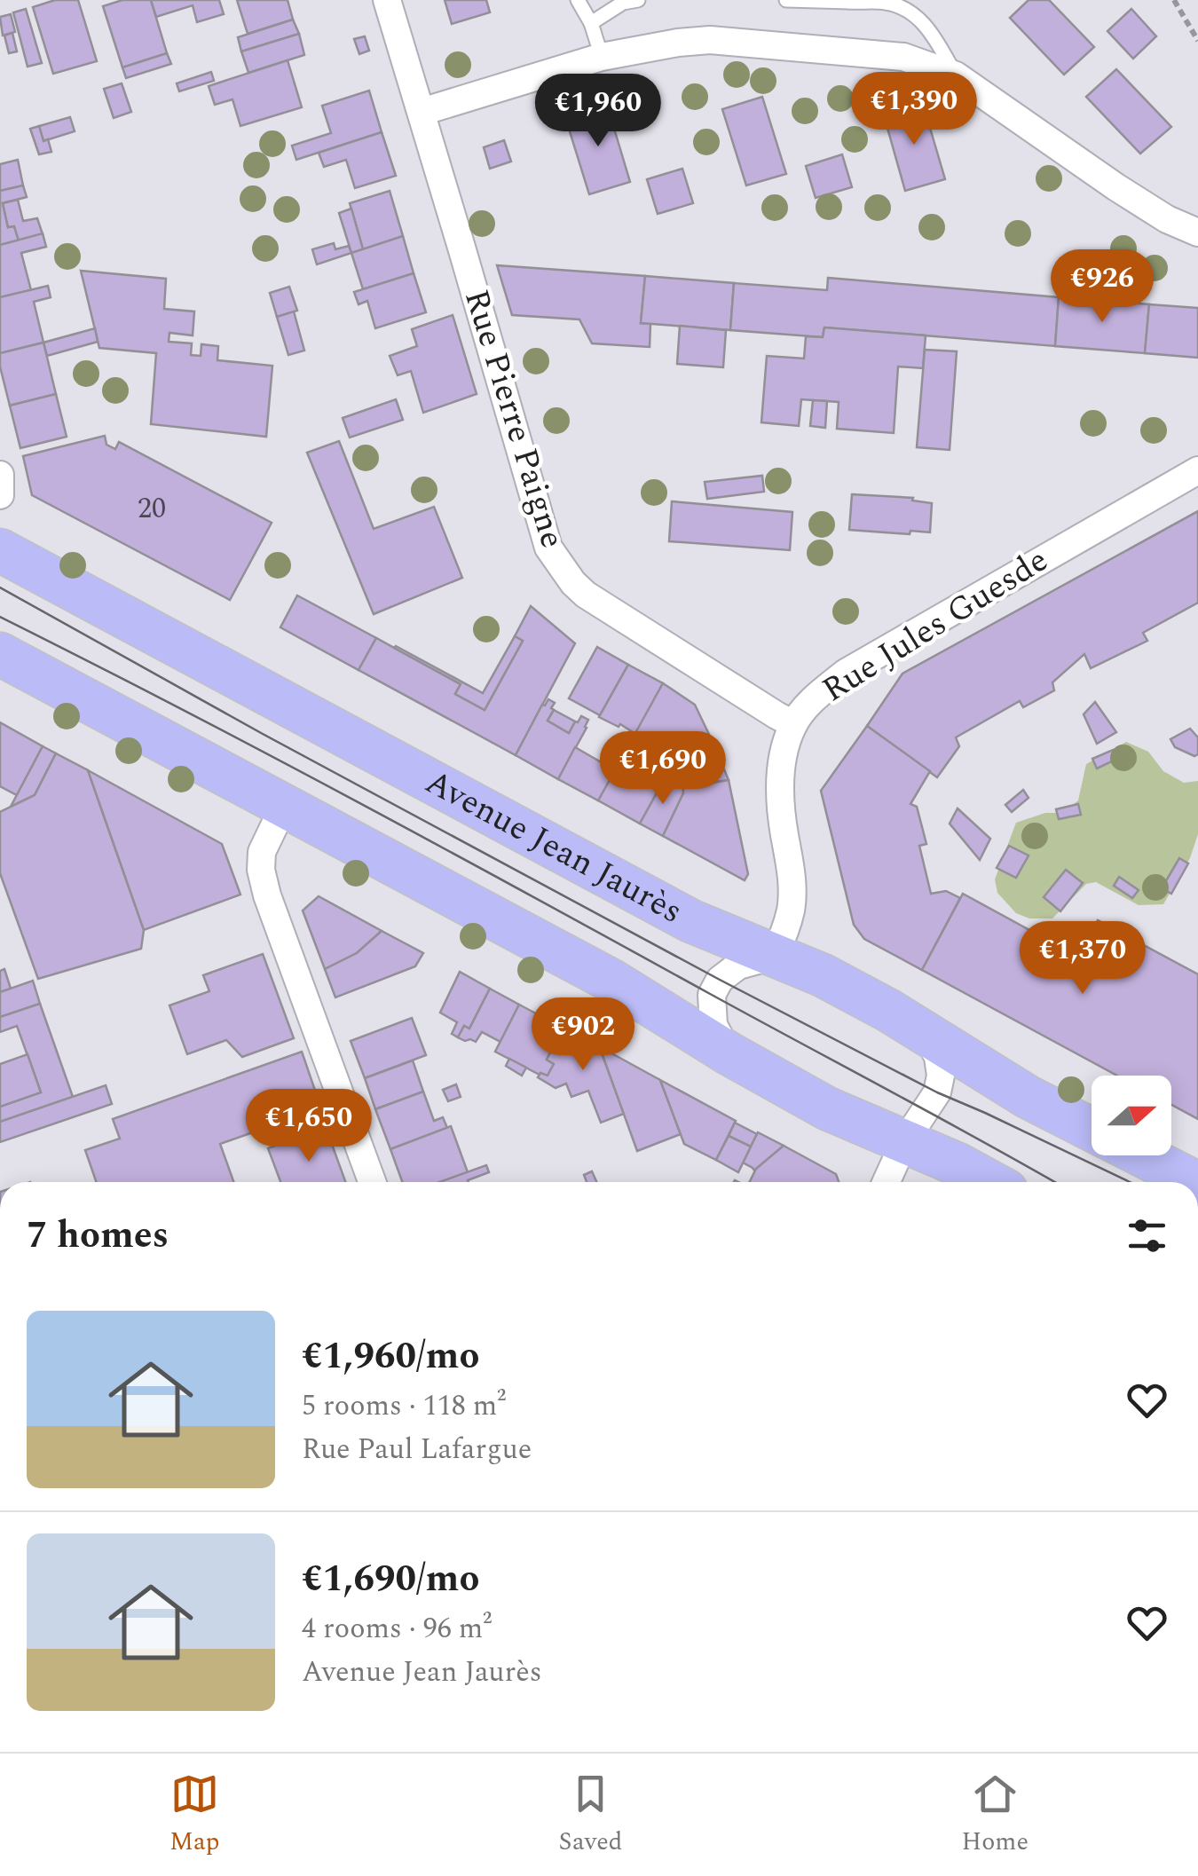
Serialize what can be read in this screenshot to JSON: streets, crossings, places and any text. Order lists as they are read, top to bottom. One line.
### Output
{"streets":{"main road":["Avenue Jean Jaurès"],"street":["Rue Pierre Paigne","Rue Jules Guesde"]},"crossings":[["Rue Pierre Paigne","Rue Jules Guesde"],["Rue Jules Guesde","Avenue Jean Jaurès"]],"house_numbers":["20"],"north":"right","page":{"price":["€1,390","€1,960","€926","€1,690","€1,370","€902","€1,650"],"heading":"7 homes","list":[{"name":"€1,960/mo","note":"5 rooms · 118 m² · Rue Paul Lafargue"},{"name":"€1,690/mo","note":"4 rooms · 96 m² · Avenue Jean Jaurès"}],"tabs":["Map","Saved","Home"]}}
